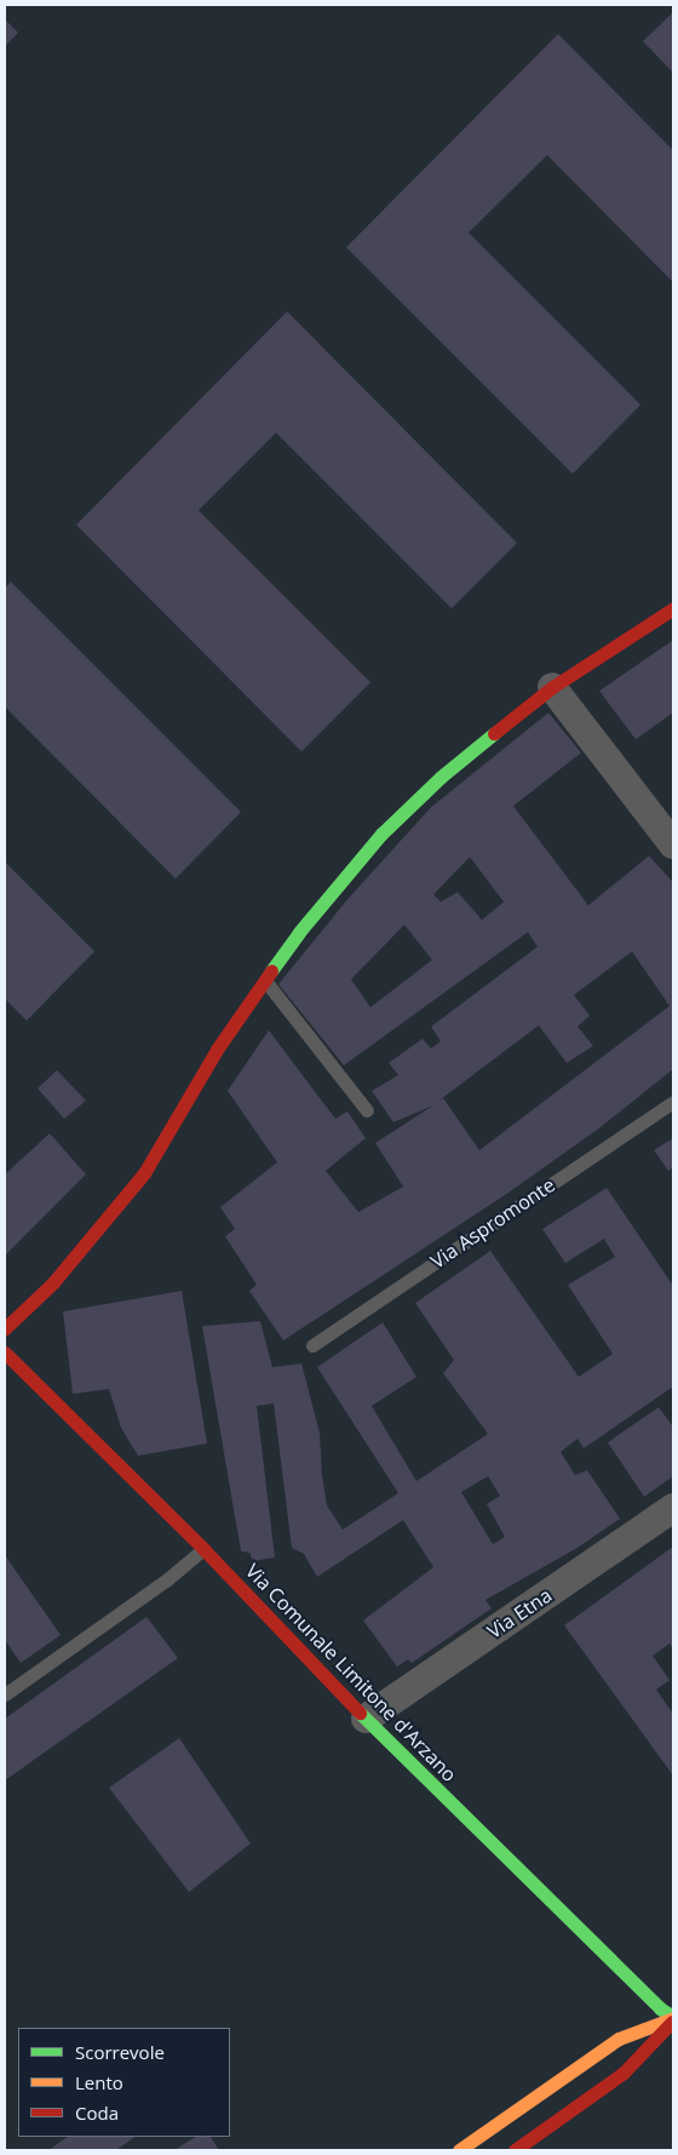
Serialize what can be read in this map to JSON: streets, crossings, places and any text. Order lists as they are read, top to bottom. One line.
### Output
{"streets":{"main road":["Via Comunale Limitone d'Arzano"],"street":["Via Etna"],"lane":["Via Aspromonte"]},"crossings":[["Via Etna","Via Comunale Limitone d'Arzano"]],"legend":["Scorrevole","Lento","Coda"]}
